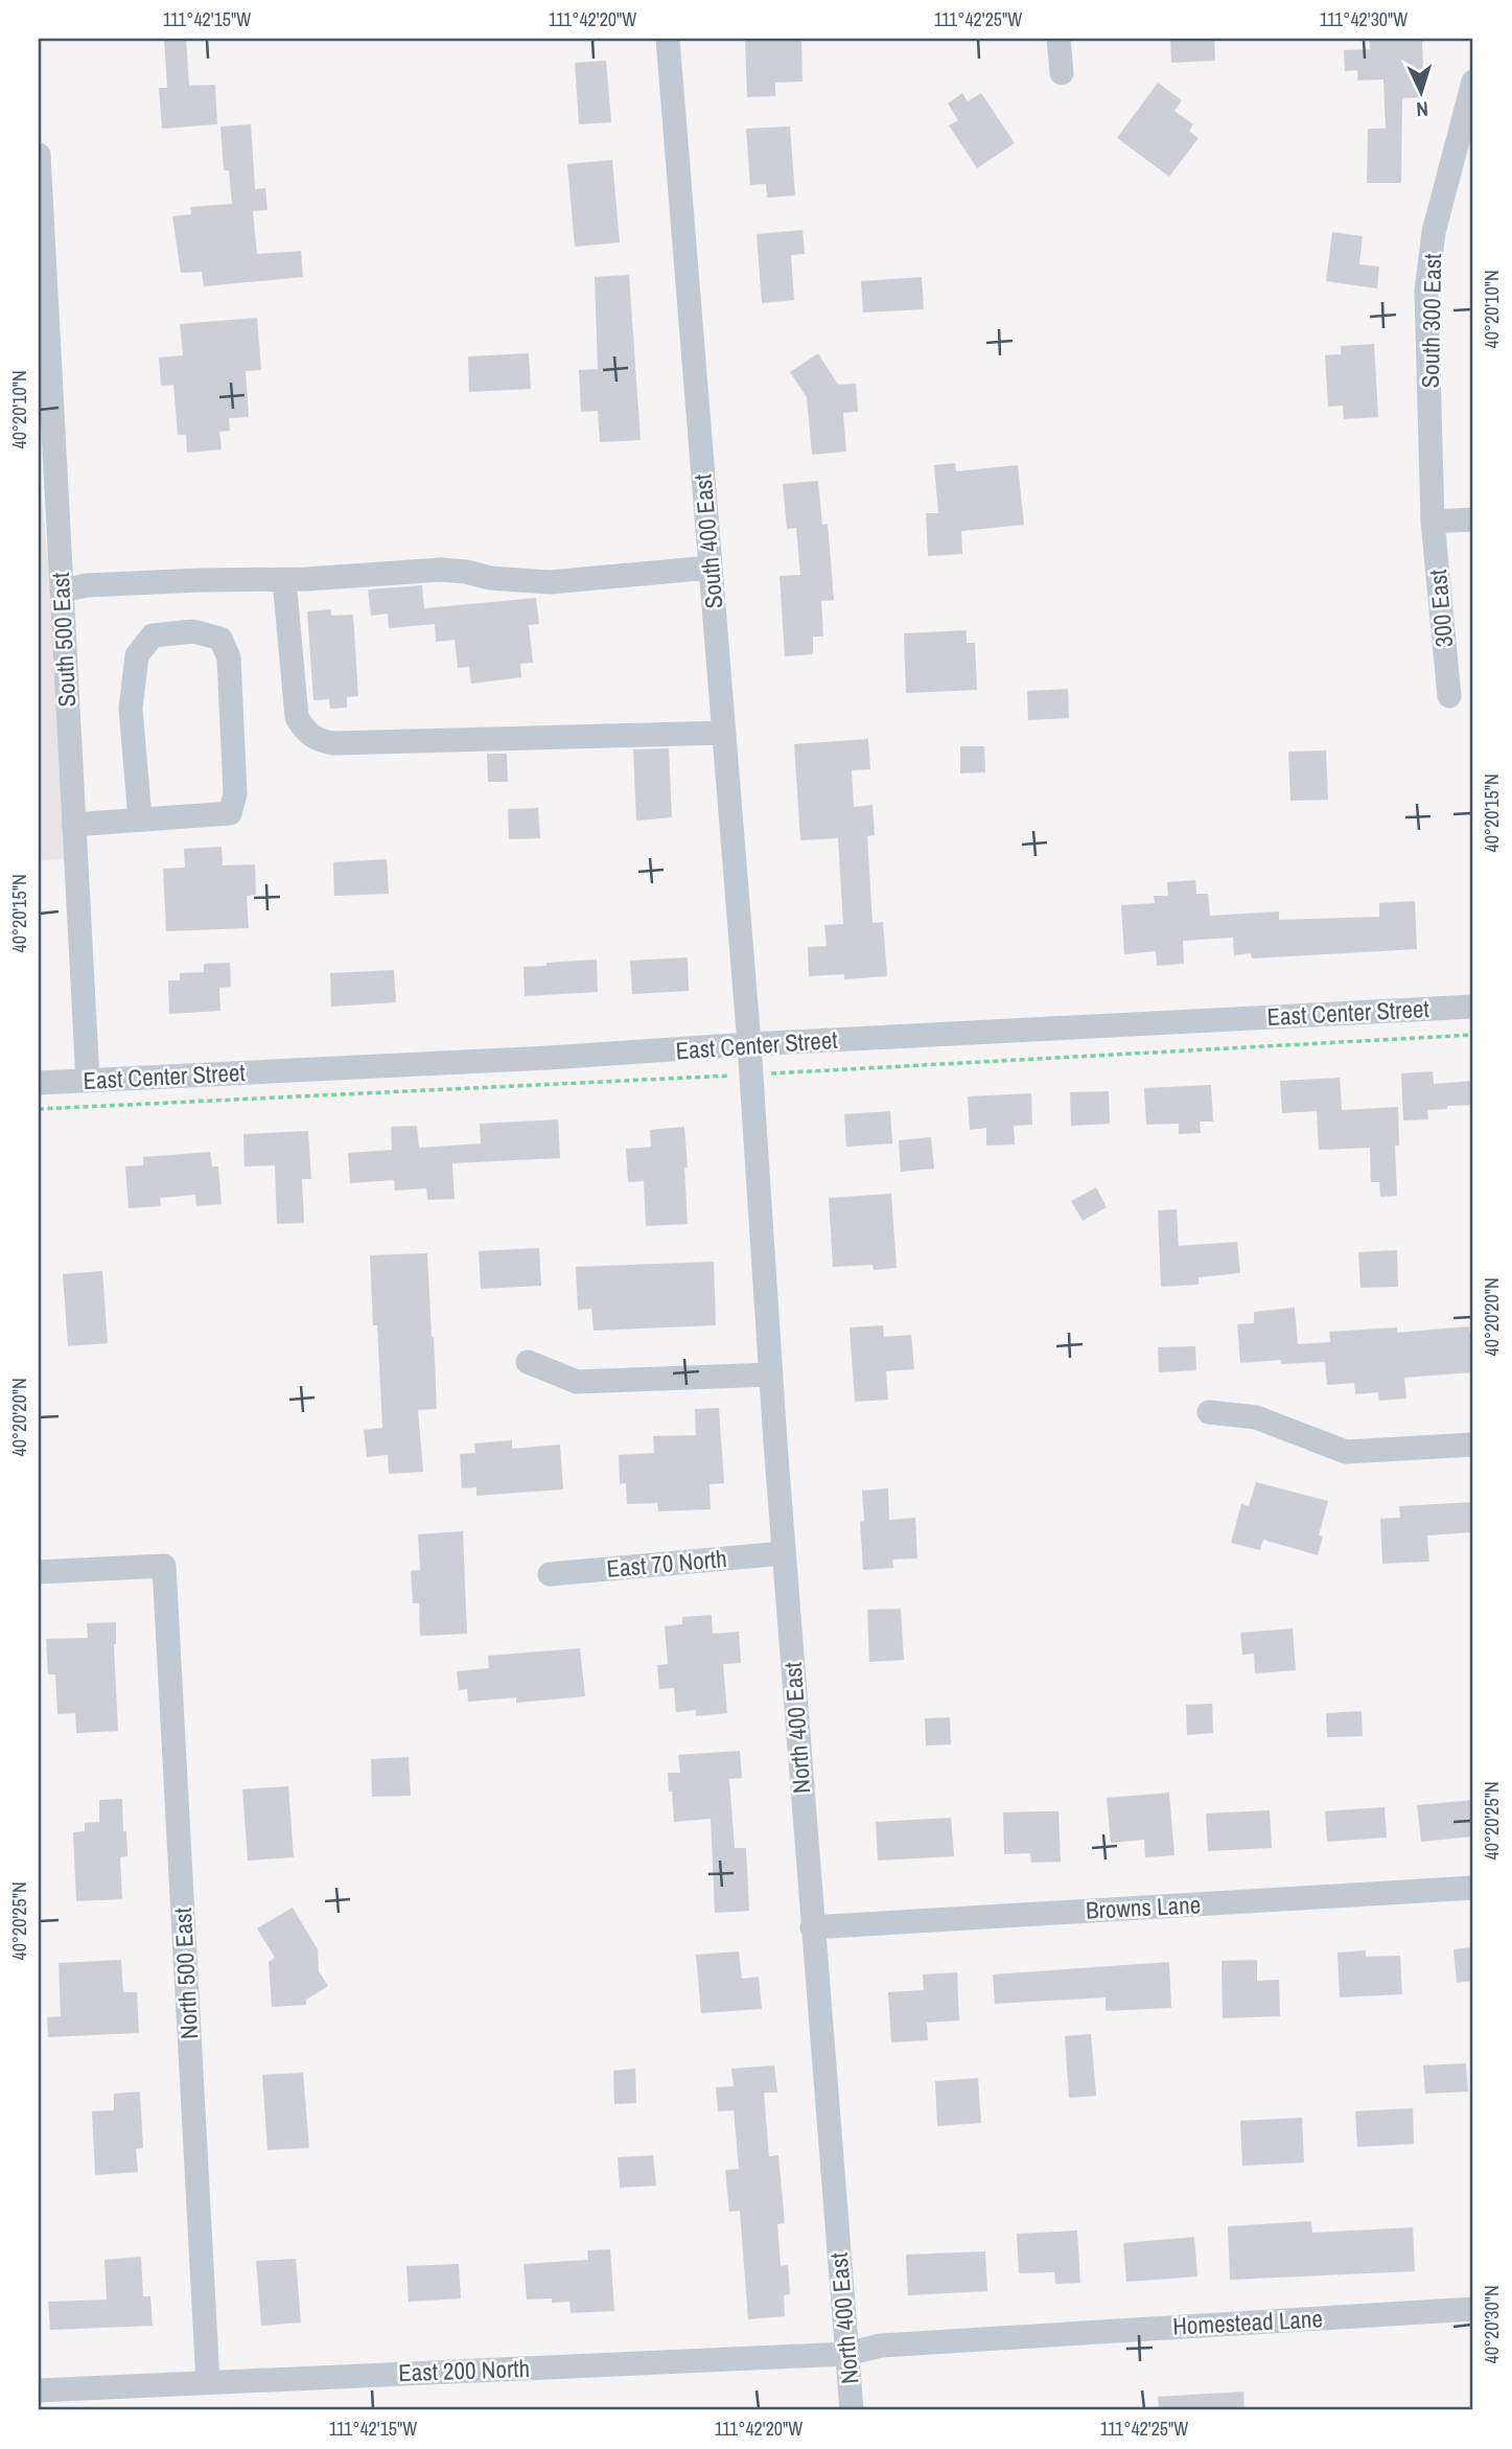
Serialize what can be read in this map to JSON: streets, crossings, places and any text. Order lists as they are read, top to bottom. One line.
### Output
{"streets":{"street":["South 300 East","South 400 East","300 East","South 500 East","East Center Street","East 70 North","North 400 East","Browns Lane","North 500 East","Homestead Lane","East 200 North"]},"crossings":[["South 300 East","300 East"],["South 400 East","East Center Street"],["South 400 East","North 400 East"],["South 500 East","East Center Street"],["East Center Street","North 400 East"],["East 70 North","North 400 East"],["North 400 East","Browns Lane"],["North 400 East","Homestead Lane"],["North 400 East","East 200 North"],["North 500 East","East 200 North"],["Homestead Lane","East 200 North"]],"north":"bottom","coordinates":["111°42'15\"W","111°42'20\"W","111°42'25\"W","111°42'30\"W","40°20'10\"N","40°20'15\"N","40°20'20\"N","40°20'25\"N","40°20'30\"N"]}
